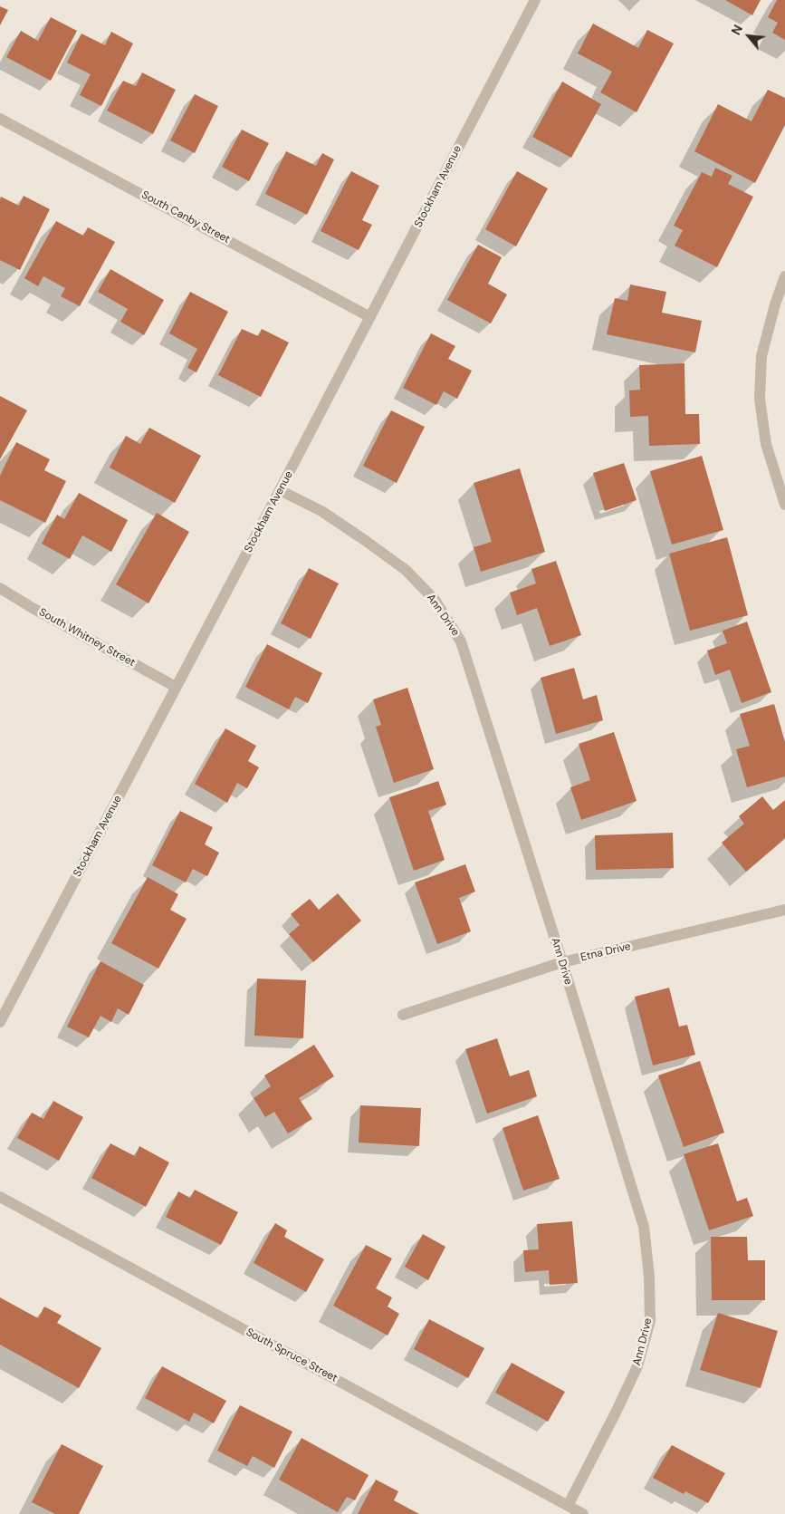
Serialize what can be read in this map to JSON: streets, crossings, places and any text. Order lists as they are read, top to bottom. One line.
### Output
{"streets":{"street":["Stockham Avenue","South Canby Street","Ann Drive","South Whitney Street","Etna Drive","South Spruce Street"]},"crossings":[["Stockham Avenue","South Canby Street"],["Stockham Avenue","Ann Drive"],["Stockham Avenue","South Whitney Street"],["Ann Drive","Etna Drive"],["Ann Drive","South Spruce Street"]],"north":"top left"}
